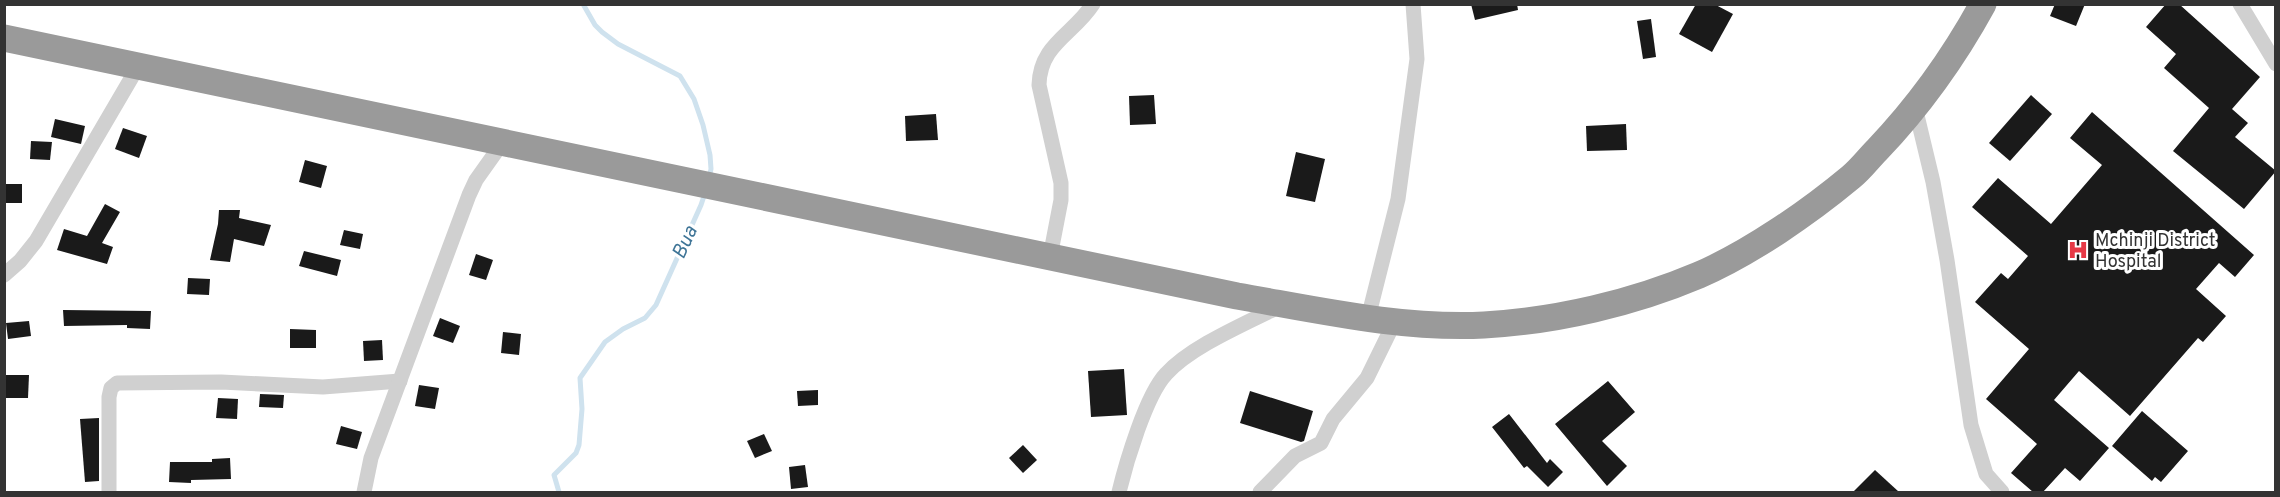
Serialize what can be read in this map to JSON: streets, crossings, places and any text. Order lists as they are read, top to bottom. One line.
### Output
{"water":["Bua"],"places":{"hospital":["Mchinji District Hospital"]}}
